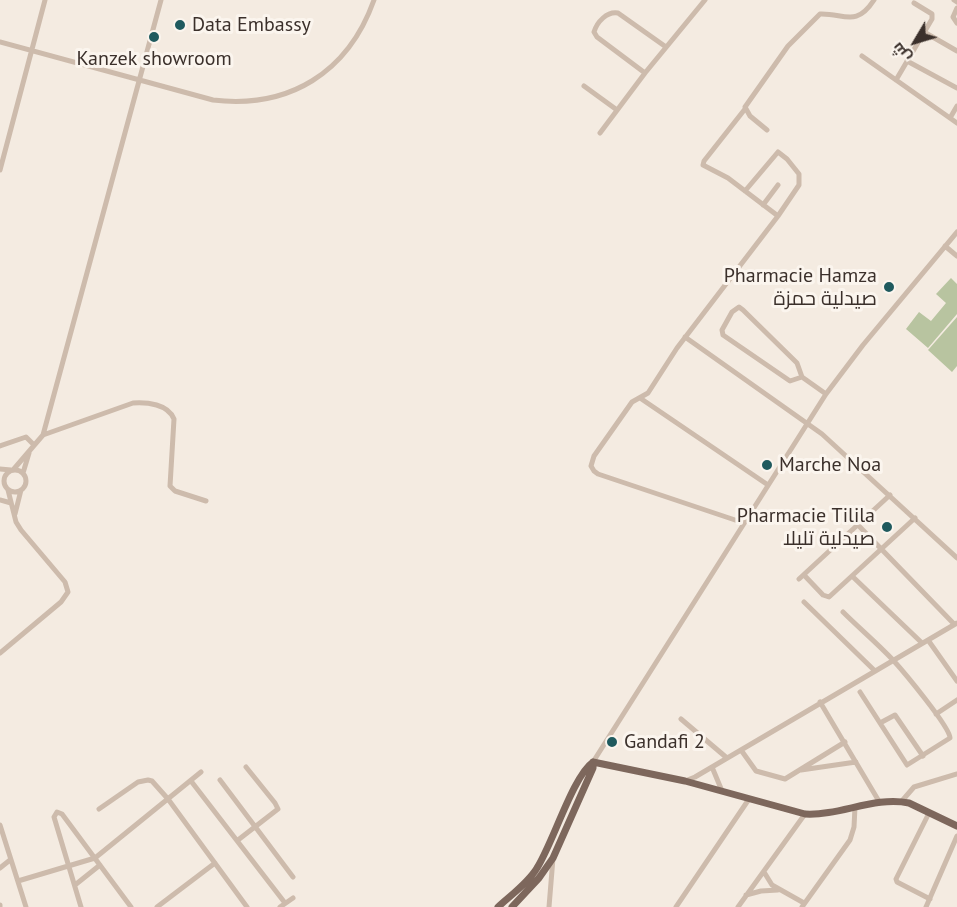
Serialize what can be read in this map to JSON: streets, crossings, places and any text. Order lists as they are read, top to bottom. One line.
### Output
{"places":["Data Embassy","Kanzek showroom","Pharmacie Hamza صيدلية حمزة","Marche Noa","Pharmacie Tilila صيدلية تليلا","Gandafi 2"],"north":"bottom left"}
